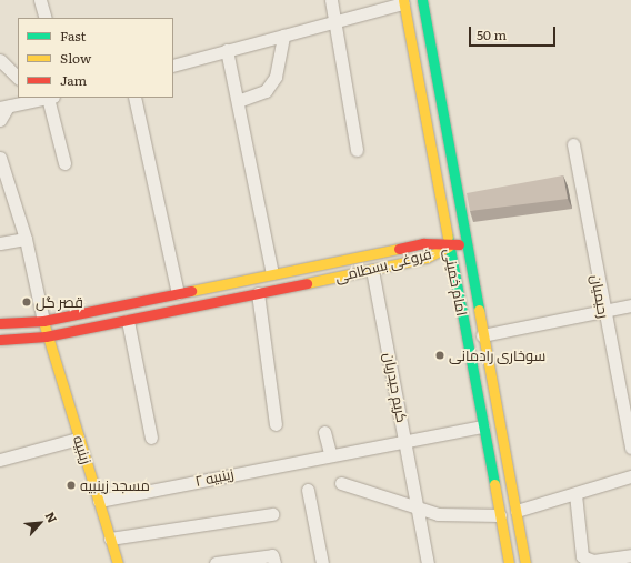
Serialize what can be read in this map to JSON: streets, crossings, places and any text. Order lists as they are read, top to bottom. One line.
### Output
{"streets":{"main road":["فروغی بسطامی","امام خمینی","زینبیه"],"street":["رحیمیان","کریم حیدریان","زینبیه ۲"]},"crossings":[["فروغی بسطامی","امام خمینی"],["فروغی بسطامی","کریم حیدریان"],["فروغی بسطامی","زینبیه"],["امام خمینی","زینبیه ۲"],["کریم حیدریان","زینبیه ۲"],["زینبیه","زینبیه ۲"]],"places":["قصر گل","سوخاری رادمانی","مسجد زینبیه"],"legend":["Fast","Slow","Jam"],"scale_bar":"50 m","north":"top right"}
